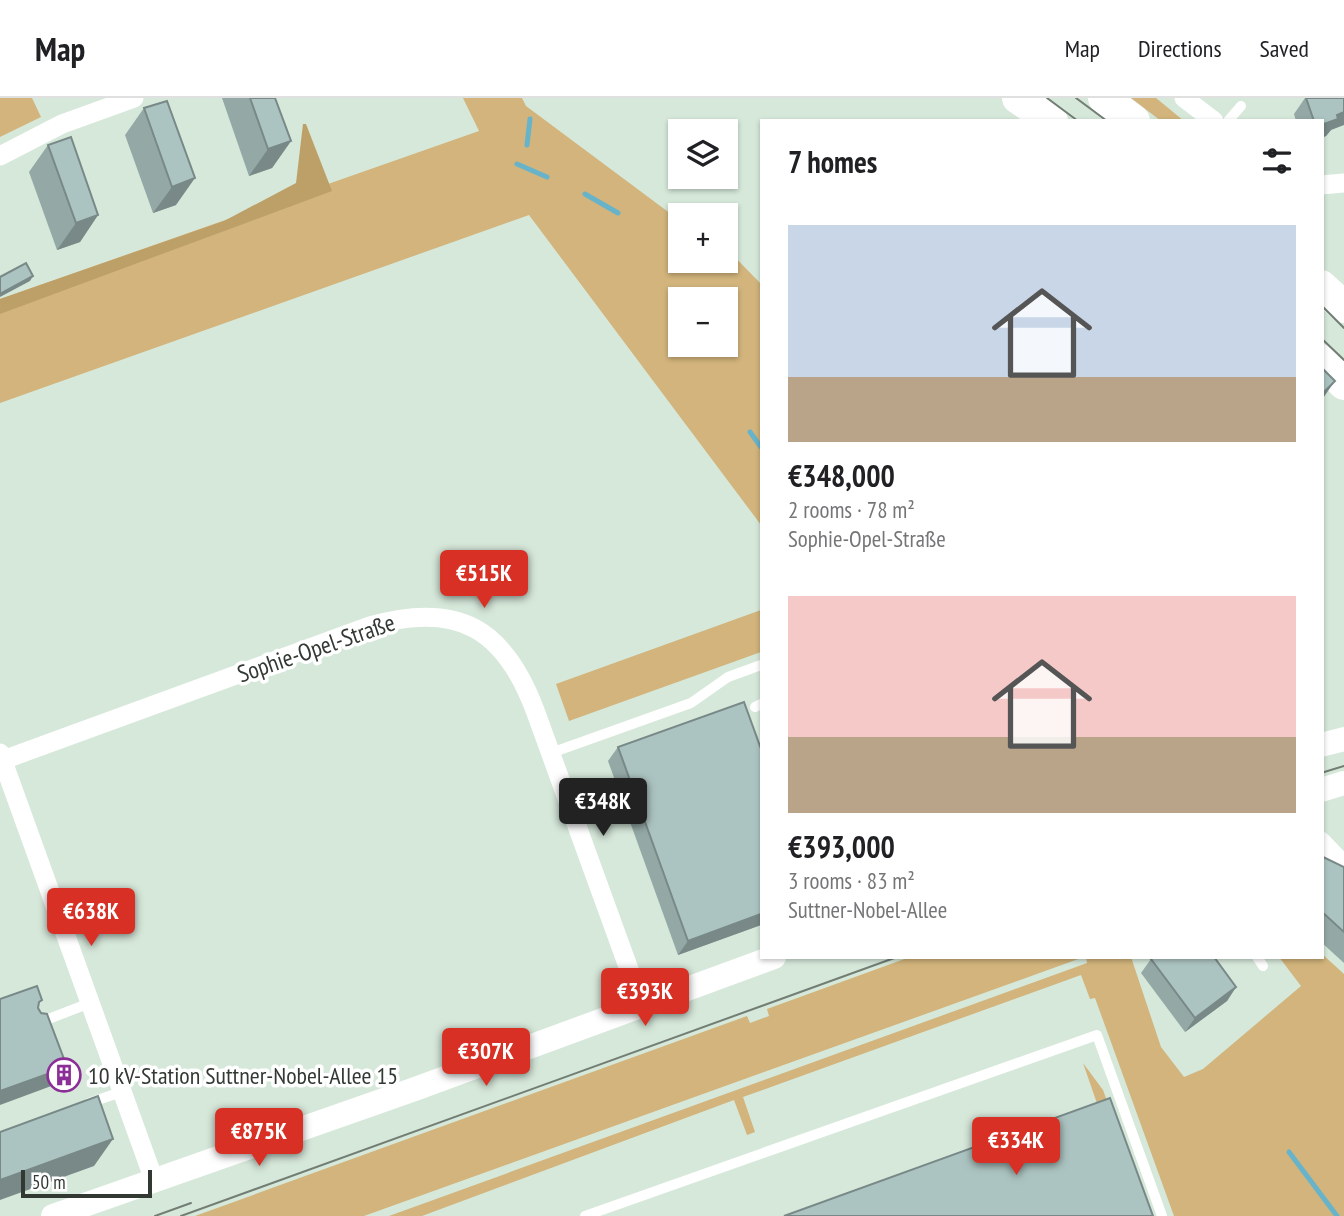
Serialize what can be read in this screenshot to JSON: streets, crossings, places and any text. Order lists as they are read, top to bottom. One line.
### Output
{"streets":{"street":["Sophie-Opel-Straße"]},"places":{"building":["10 kV-Station Suttner-Nobel-Allee 15"]},"scale_bar":"50 m","page":{"header":"Map","nav":["Map","Directions","Saved"],"map_buttons":["+","−"],"heading":"7 homes","list":[{"name":"€348,000","note":"2 rooms · 78 m² · Sophie-Opel-Straße"},{"name":"€393,000","note":"3 rooms · 83 m² · Suttner-Nobel-Allee"}],"price":["€515K","€348K","€638K","€393K","€307K","€875K","€334K"],"scale":"50 m"}}
